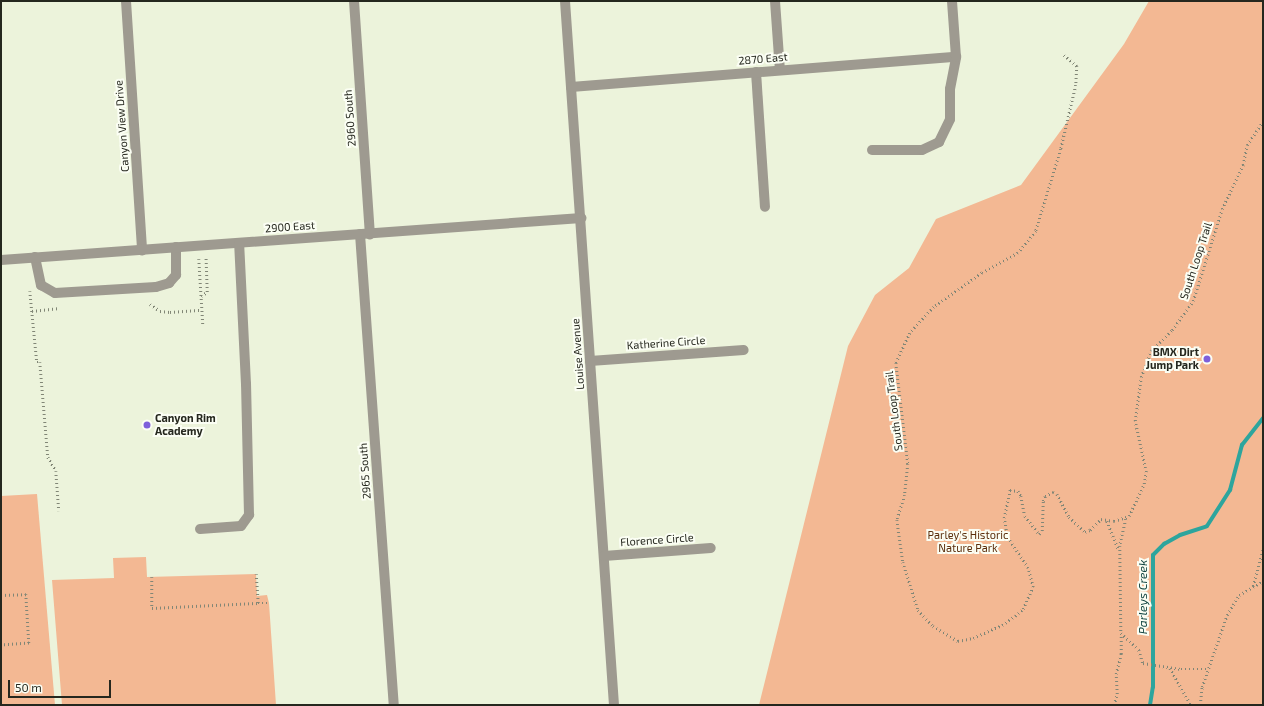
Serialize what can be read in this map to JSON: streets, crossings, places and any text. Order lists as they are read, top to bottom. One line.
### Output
{"streets":{"street":["2870 East","2960 South","Canyon View Drive","2900 East","Katherine Circle","Louise Avenue","2965 South","Florence Circle"],"path":["South Loop Trail"]},"crossings":[["2870 East","Louise Avenue"],["2960 South","2900 East"],["2960 South","2965 South"],["Canyon View Drive","2900 East"],["2900 East","Louise Avenue"],["2900 East","2965 South"],["Katherine Circle","Louise Avenue"],["Louise Avenue","Florence Circle"]],"water":["Parleys Creek"],"parks":["Parley's Historic Nature Park"],"places":["BMX Dirt Jump Park","Canyon Rim Academy"],"scale_bar":"50 m"}
